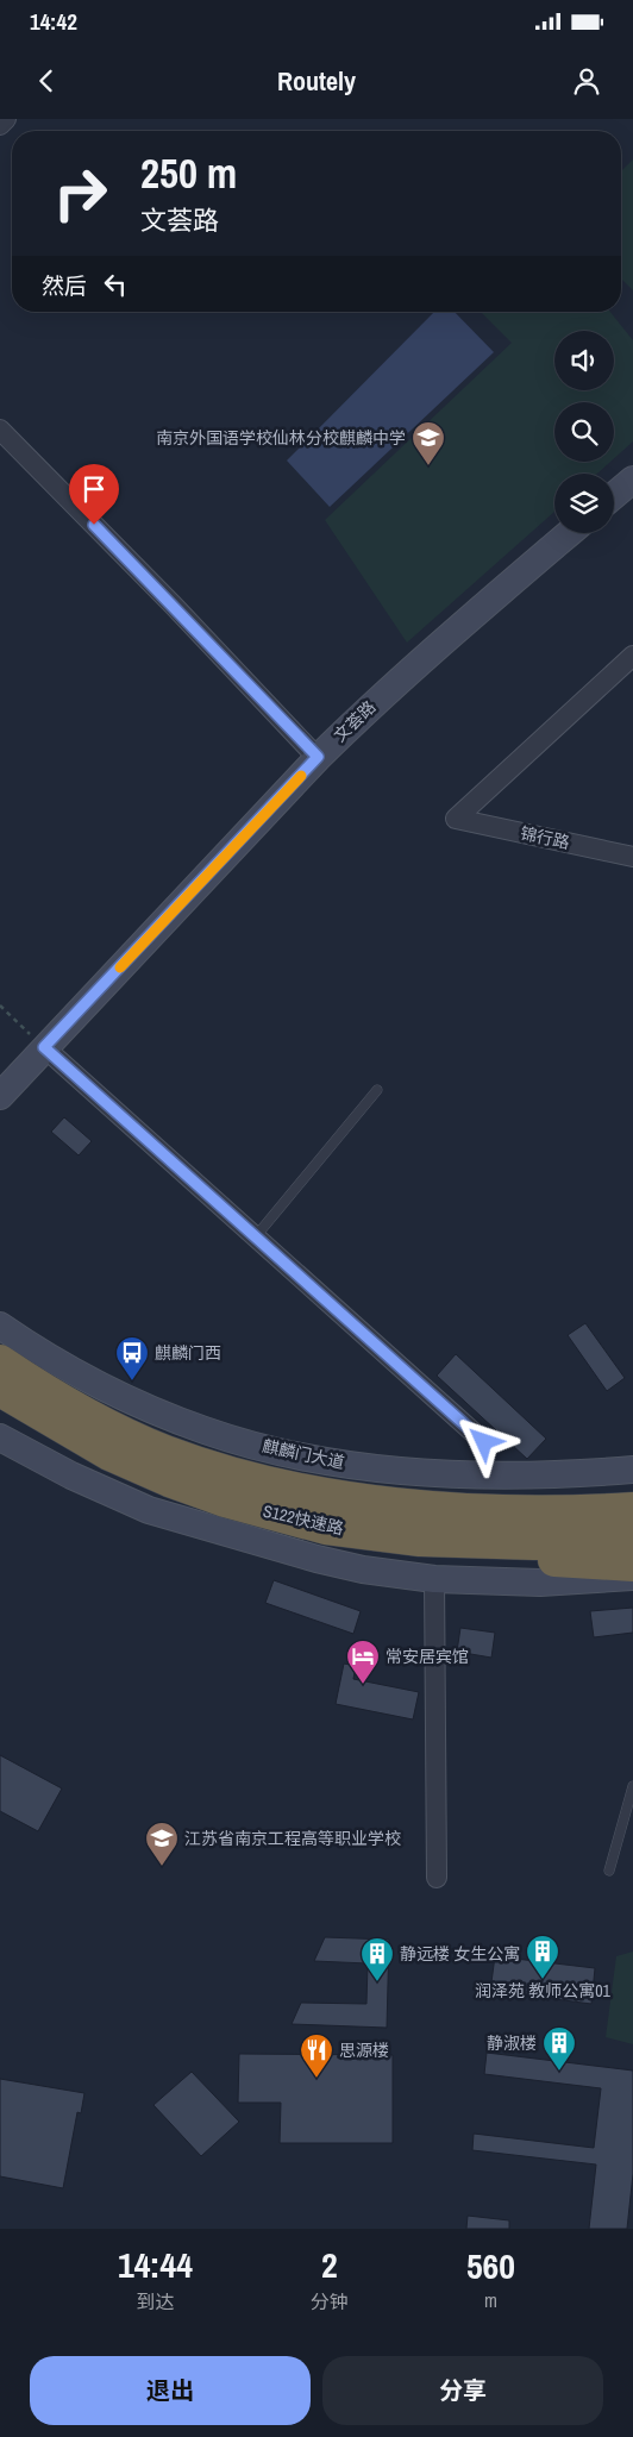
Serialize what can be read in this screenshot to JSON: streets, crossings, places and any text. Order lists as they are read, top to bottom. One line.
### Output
{"streets":{"highway":["S122快速路"],"street":["文荟路","锦行路","麒麟门大道"]},"places":{"school or university":["南京外国语学校仙林分校麒麟中学","江苏省南京工程高等职业学校"],"bus stop":["麒麟门西"],"hotel":["常安居宾馆"],"building":["润泽苑 教师公寓01","静远楼 女生公寓","静淑楼"],"restaurant":["思源楼"]},"page":{"status":"14:42","header":"Routely","turn":["250 m","文荟路"],"then":"然后","eta":["14:44","到达","2","分钟","560","m"],"buttons":["退出","分享"]}}
